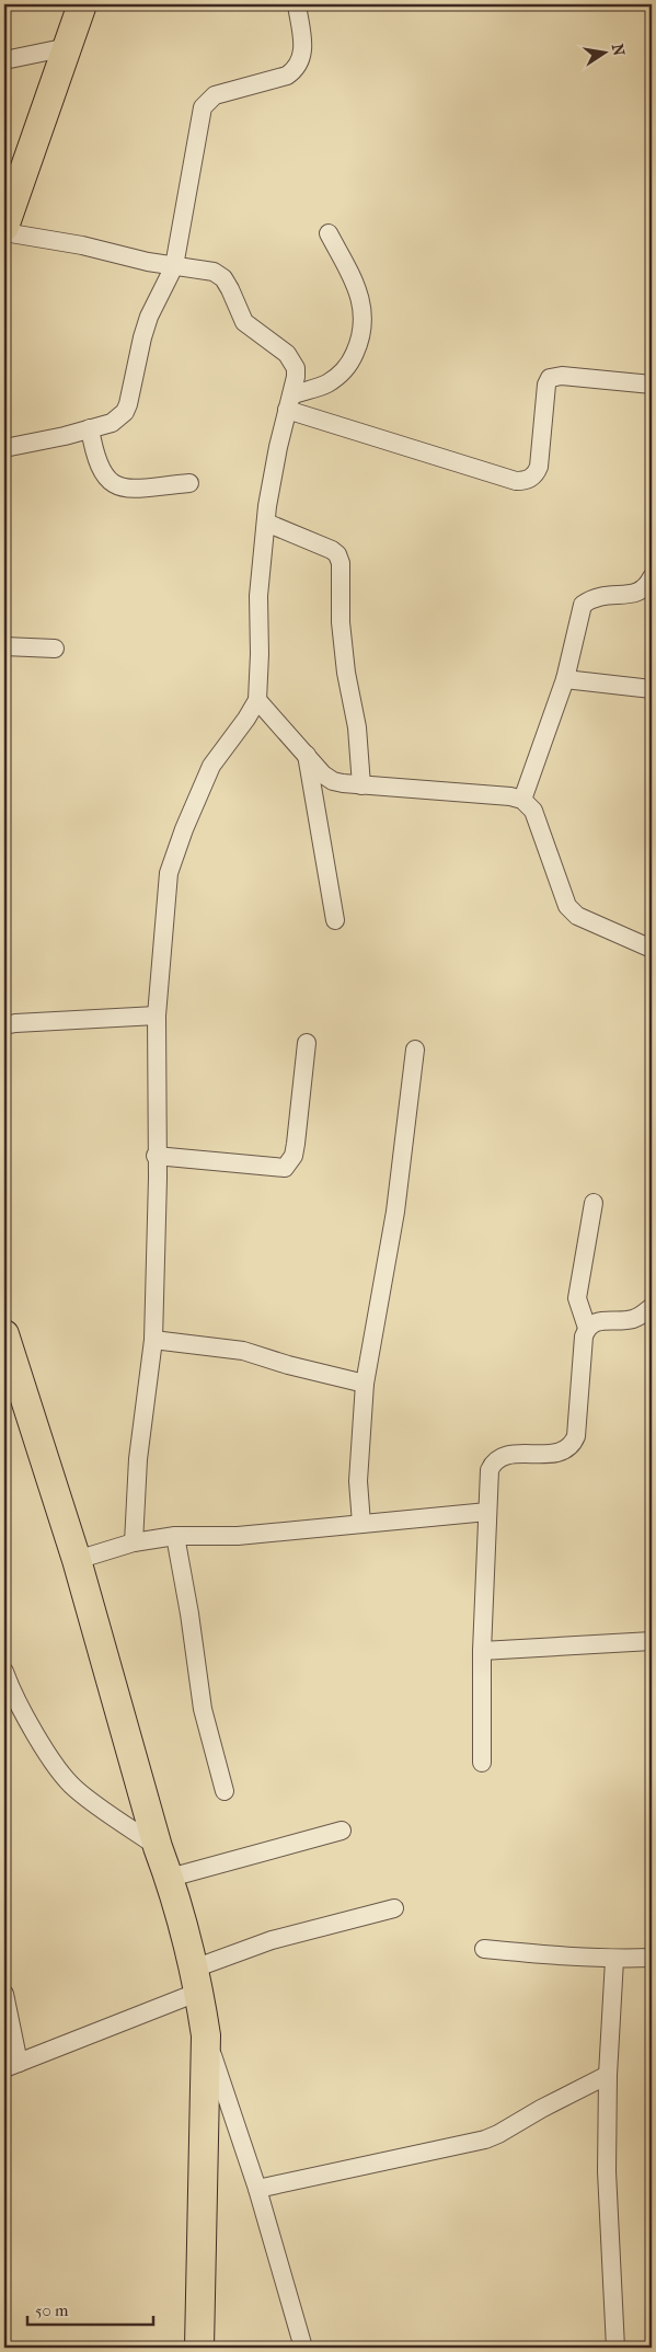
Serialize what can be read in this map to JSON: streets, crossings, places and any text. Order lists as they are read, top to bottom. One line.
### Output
{"scale_bar":"50 m","north":"right"}
